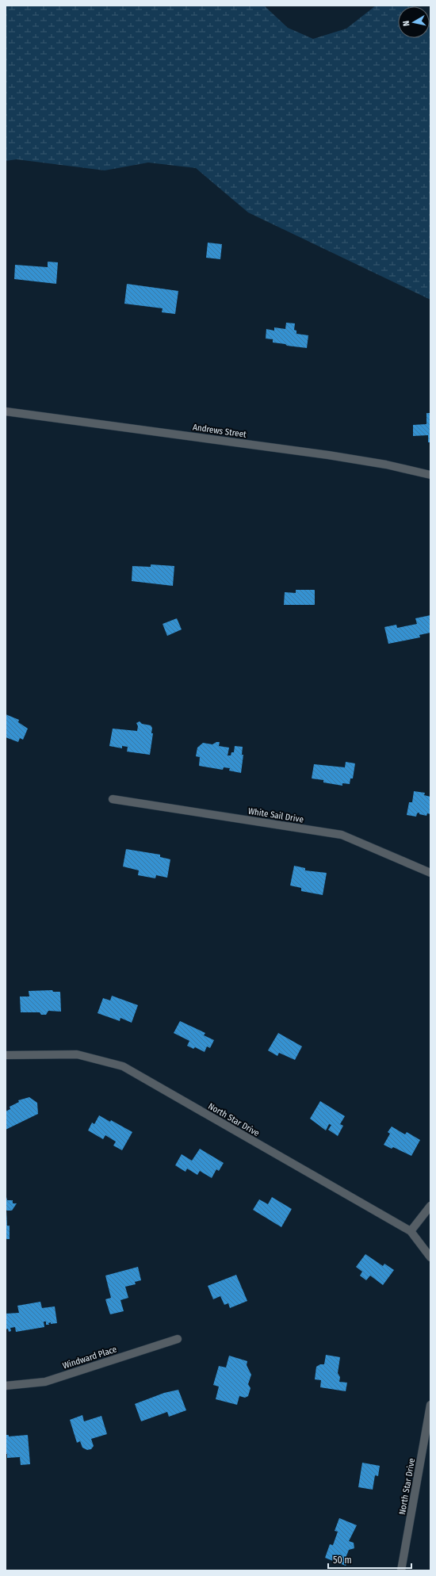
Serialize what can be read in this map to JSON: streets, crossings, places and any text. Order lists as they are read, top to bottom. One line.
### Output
{"streets":{"street":["Andrews Street","White Sail Drive","North Star Drive","Windward Place"]},"scale_bar":"50 m","north":"left"}
